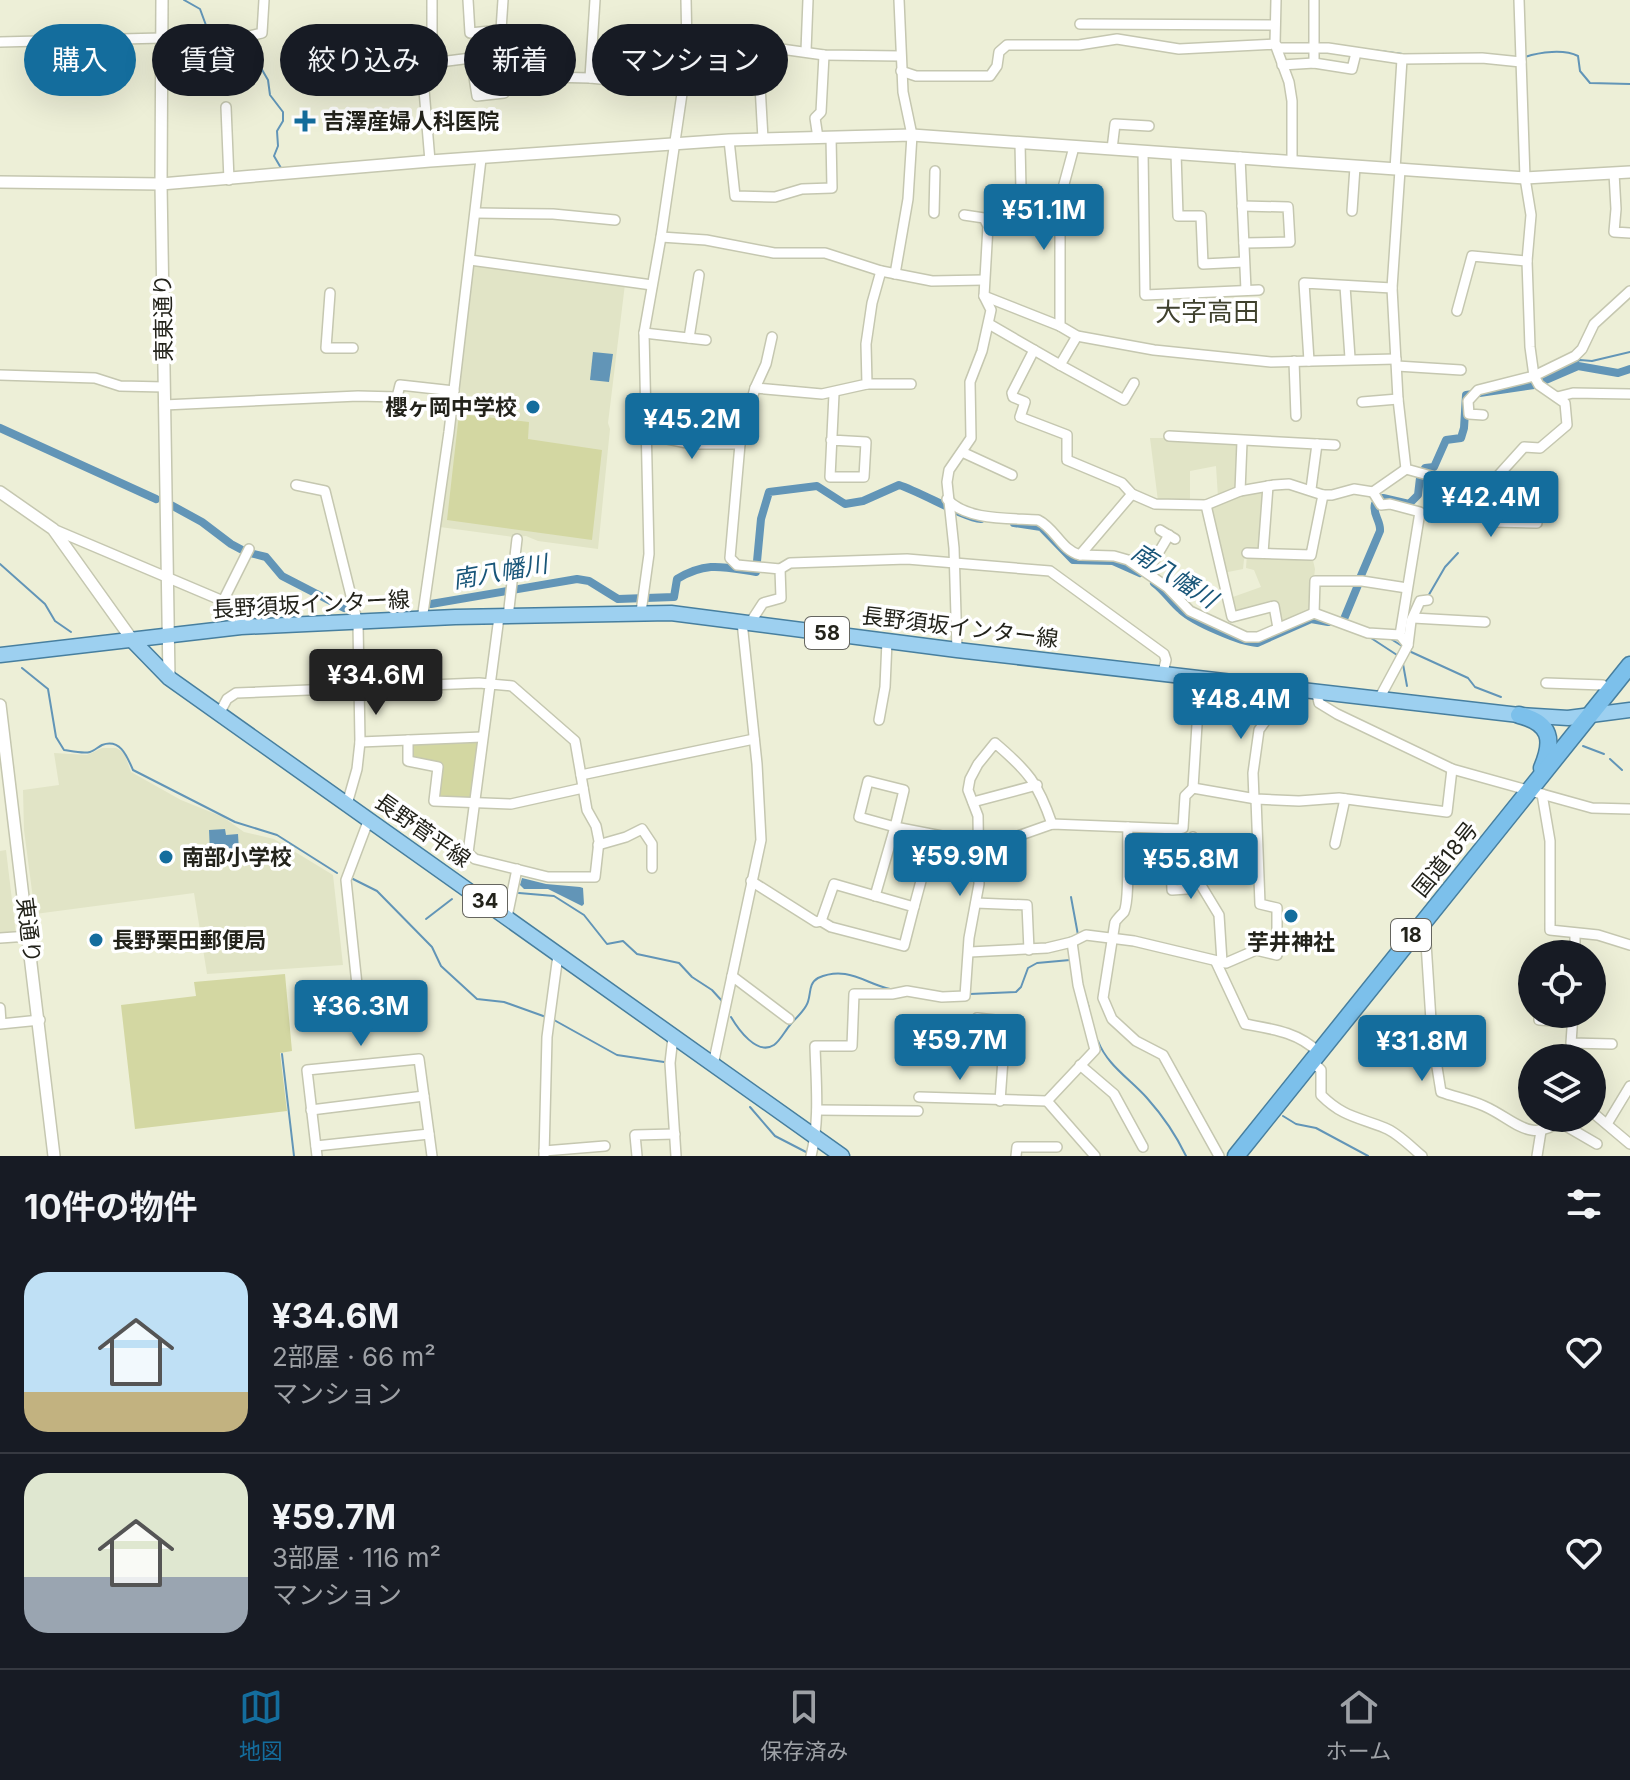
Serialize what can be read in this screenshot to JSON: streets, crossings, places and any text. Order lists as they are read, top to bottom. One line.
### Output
{"streets":{"highway":["国道18号","18"],"main road":["長野須坂インター線","58","長野菅平線","34"],"street":["東東通り","東通り"]},"crossings":[["東東通り","長野須坂インター線"],["東東通り","長野菅平線"],["長野須坂インター線","長野菅平線"],["長野須坂インター線","国道18号"]],"districts":["大字高田"],"water":["南八幡川"],"places":{"health":["吉澤産婦人科医院"],"other":["櫻ヶ岡中学校","南部小学校","芋井神社","長野栗田郵便局"]},"page":{"chip":["購入","賃貸","絞り込み","新着","マンション"],"price":["¥51.1M","¥45.2M","¥42.4M","¥34.6M","¥48.4M","¥59.9M","¥55.8M","¥36.3M","¥59.7M","¥31.8M"],"heading":"10件の物件","list":[{"name":"¥34.6M","note":"2部屋 · 66 m² · マンション"},{"name":"¥59.7M","note":"3部屋 · 116 m² · マンション"}],"tabs":["地図","保存済み","ホーム"]}}
